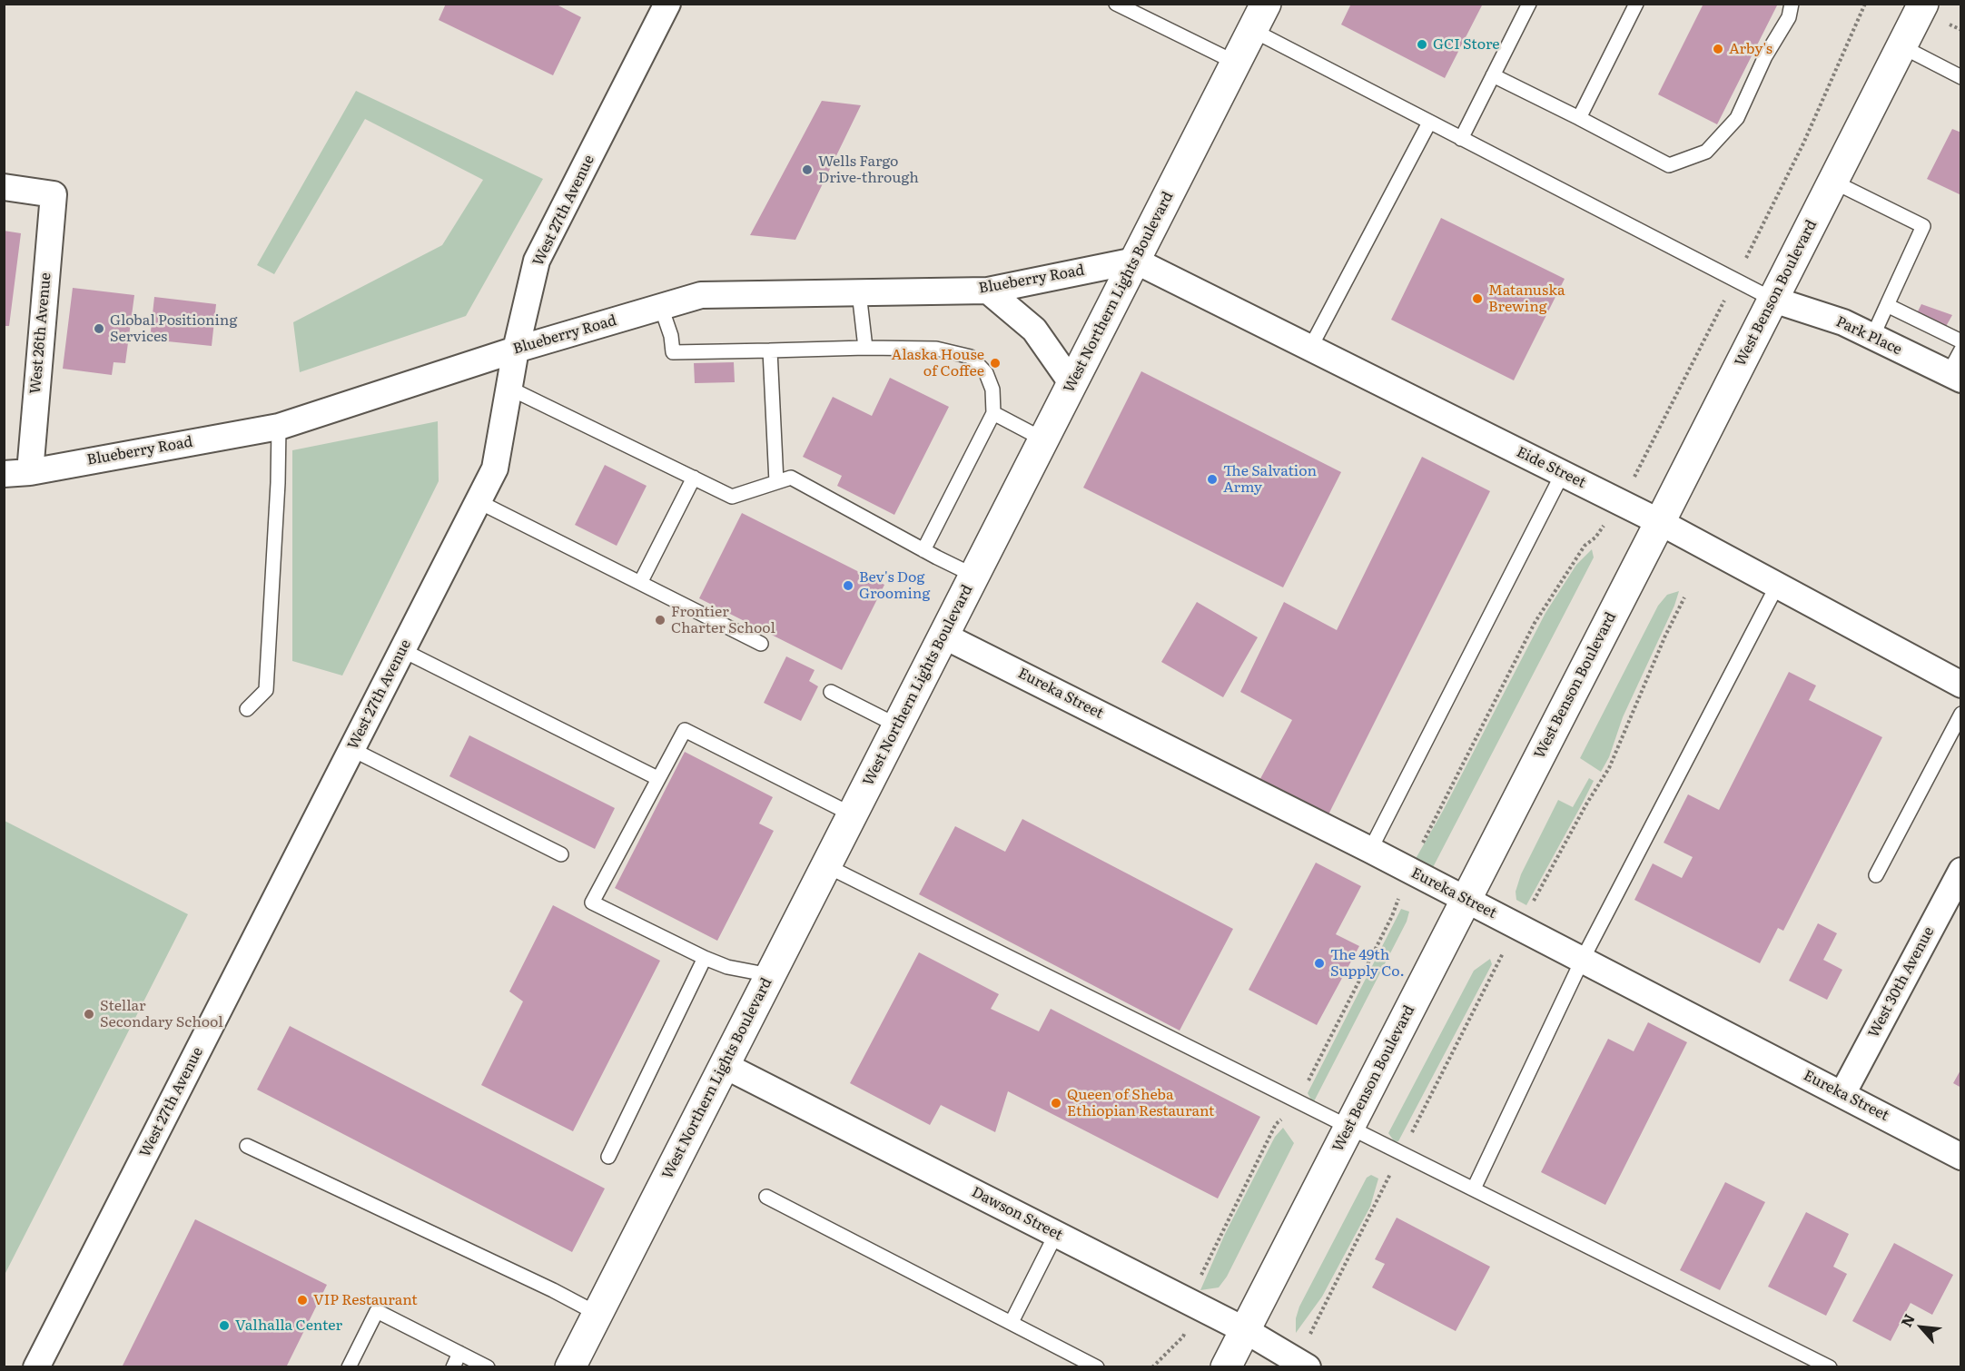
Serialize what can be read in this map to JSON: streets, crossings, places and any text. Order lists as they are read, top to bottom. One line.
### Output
{"streets":{"main road":["West Northern Lights Boulevard","West Benson Boulevard"],"street":["West 27th Avenue","Blueberry Road","West 26th Avenue","Park Place","Eide Street","Eureka Street","West 30th Avenue","Dawson Street"]},"crossings":[["West 27th Avenue","Blueberry Road"],["Blueberry Road","West Northern Lights Boulevard"],["Blueberry Road","West 26th Avenue"],["Blueberry Road","Eide Street"],["West Northern Lights Boulevard","Eide Street"],["West Northern Lights Boulevard","Eureka Street"],["West Northern Lights Boulevard","Dawson Street"],["West Benson Boulevard","Park Place"],["West Benson Boulevard","Eide Street"],["West Benson Boulevard","Eureka Street"],["West Benson Boulevard","Dawson Street"],["Eureka Street","West 30th Avenue"]],"places":["GCI Store","Arby's","Wells Fargo Drive-through","Matanuska Brewing","Global Positioning Services","Alaska House of Coffee","The Salvation Army","Bev's Dog Grooming","Frontier Charter School","The 49th Supply Co.","Stellar Secondary School","Queen of Sheba Ethiopian Restaurant","VIP Restaurant","Valhalla Center"],"north":"top left"}
